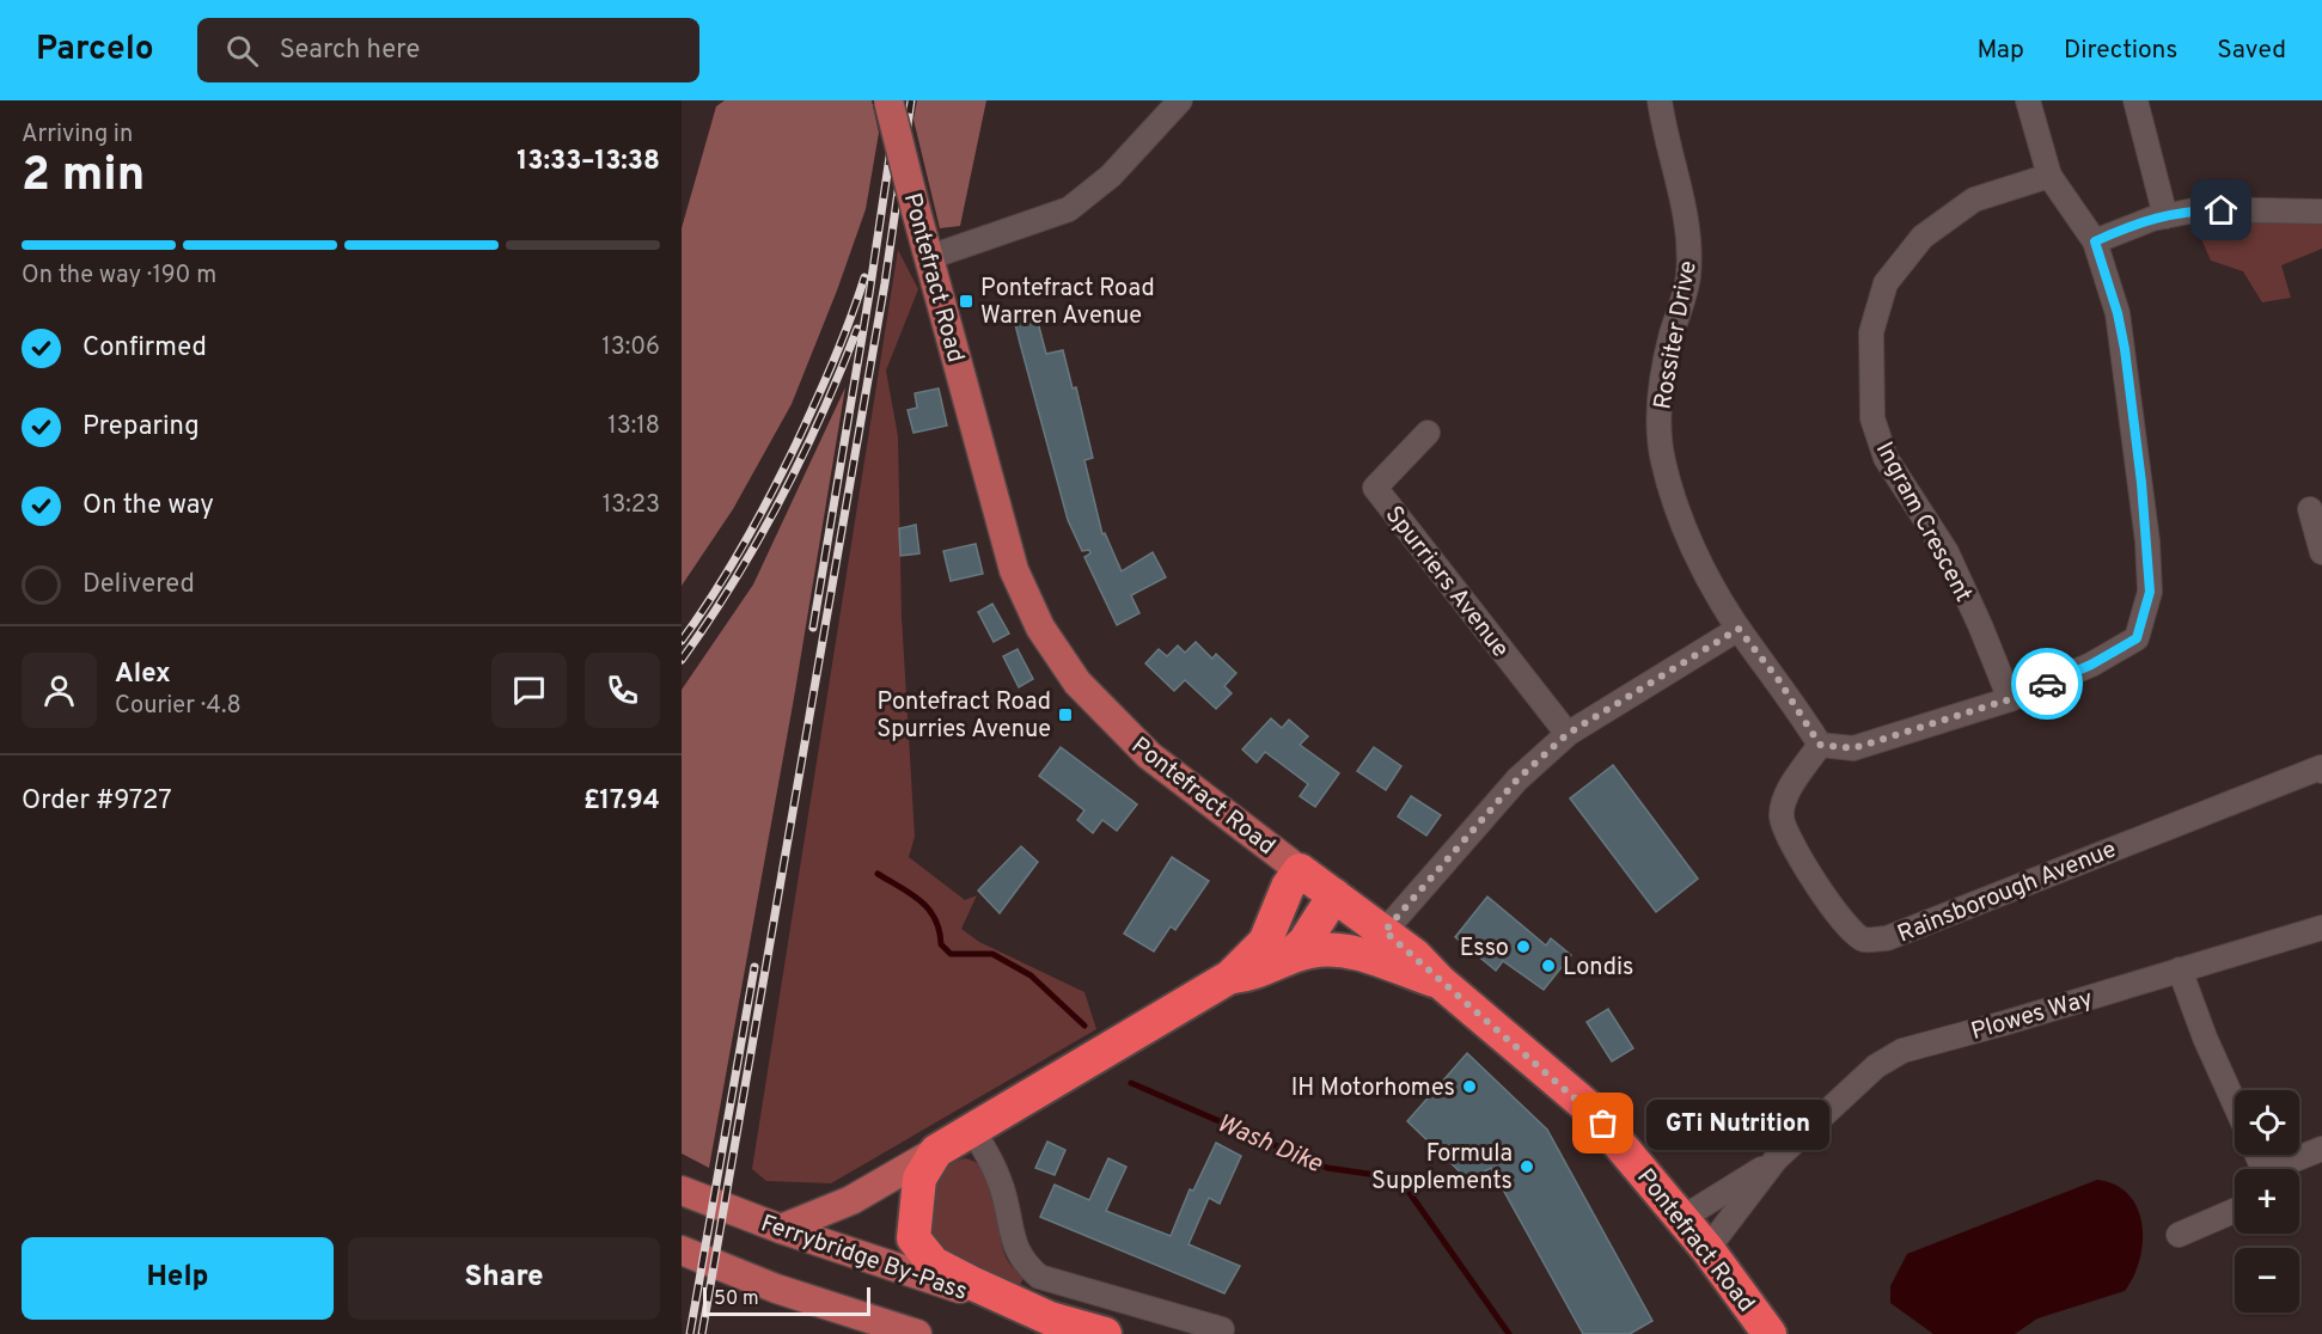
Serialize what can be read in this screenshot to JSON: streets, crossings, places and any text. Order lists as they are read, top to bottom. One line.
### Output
{"streets":{"highway":["Pontefract Road"],"main road":["Ferrybridge By-Pass"],"street":["Rossiter Drive","Ingram Crescent","Spurriers Avenue","Rainsborough Avenue","Plowes Way"]},"crossings":[["Pontefract Road","Plowes Way"],["Rossiter Drive","Rainsborough Avenue"]],"water":["Wash Dike"],"places":{"transit":["Pontefract Road Warren Avenue","Pontefract Road Spurries Avenue"],"other":["Esso","Londis","IH Motorhomes","GTi Nutrition","Formula Supplements"]},"scale_bar":"50 m","page":{"header":"Parcelo","search":"Search here","nav":["Map","Directions","Saved"],"heading":["2 min","Arriving in","13:33–13:38"],"panel":["Alex","Courier · 4.8","Order #9727","£17.94"],"bar":"On the way · 190 m","list":[["Confirmed","13:06"],["Preparing","13:18"],["On the way","13:23"],"Delivered"],"map_buttons":["+","−"],"bubble":"GTi Nutrition","buttons":["Help","Share"],"scale":"50 m"}}
